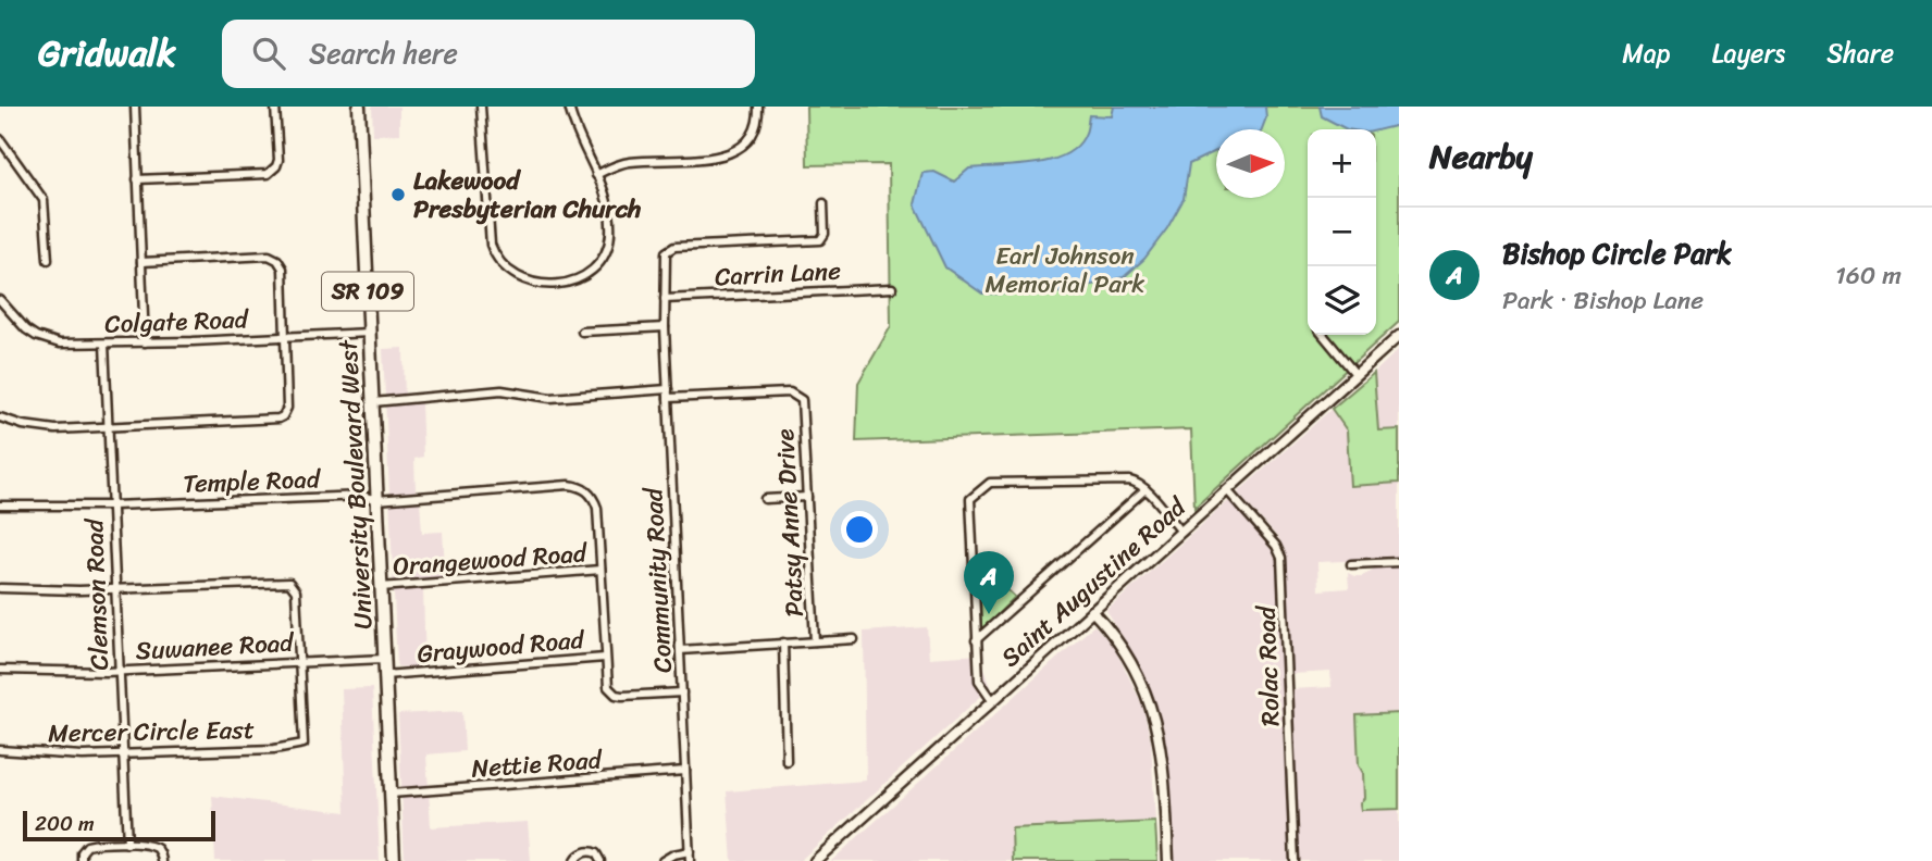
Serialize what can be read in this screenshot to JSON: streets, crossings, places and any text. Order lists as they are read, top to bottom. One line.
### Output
{"streets":{"main road":["SR 109","University Boulevard West","Saint Augustine Road"],"street":["Carrin Lane","Colgate Road","Temple Road","Patsy Anne Drive","Orangewood Road","Community Road","Clemson Road","Suwanee Road","Graywood Road","Rolac Road","Mercer Circle East","Nettie Road"]},"crossings":[["Carrin Lane","Community Road"],["Colgate Road","University Boulevard West"],["Colgate Road","Clemson Road"],["Temple Road","University Boulevard West"],["Temple Road","Orangewood Road"],["Temple Road","Clemson Road"],["University Boulevard West","Orangewood Road"],["University Boulevard West","Suwanee Road"],["University Boulevard West","Graywood Road"],["University Boulevard West","Nettie Road"],["Patsy Anne Drive","Community Road"],["Community Road","Graywood Road"],["Community Road","Nettie Road"],["Saint Augustine Road","Rolac Road"],["Clemson Road","Suwanee Road"],["Clemson Road","Mercer Circle East"],["Suwanee Road","Mercer Circle East"]],"parks":["Earl Johnson Memorial Park"],"places":["Lakewood Presbyterian Church"],"scale_bar":"200 m","north":"right","page":{"header":"Gridwalk","search":"Search here","nav":["Map","Layers","Share"],"heading":"Nearby","map_buttons":["+","−"],"list":[{"mark":"A","name":"Bishop Circle Park","note":"Park · Bishop Lane","value":"160 m"}],"pins":"A","scale":"200 m"}}
